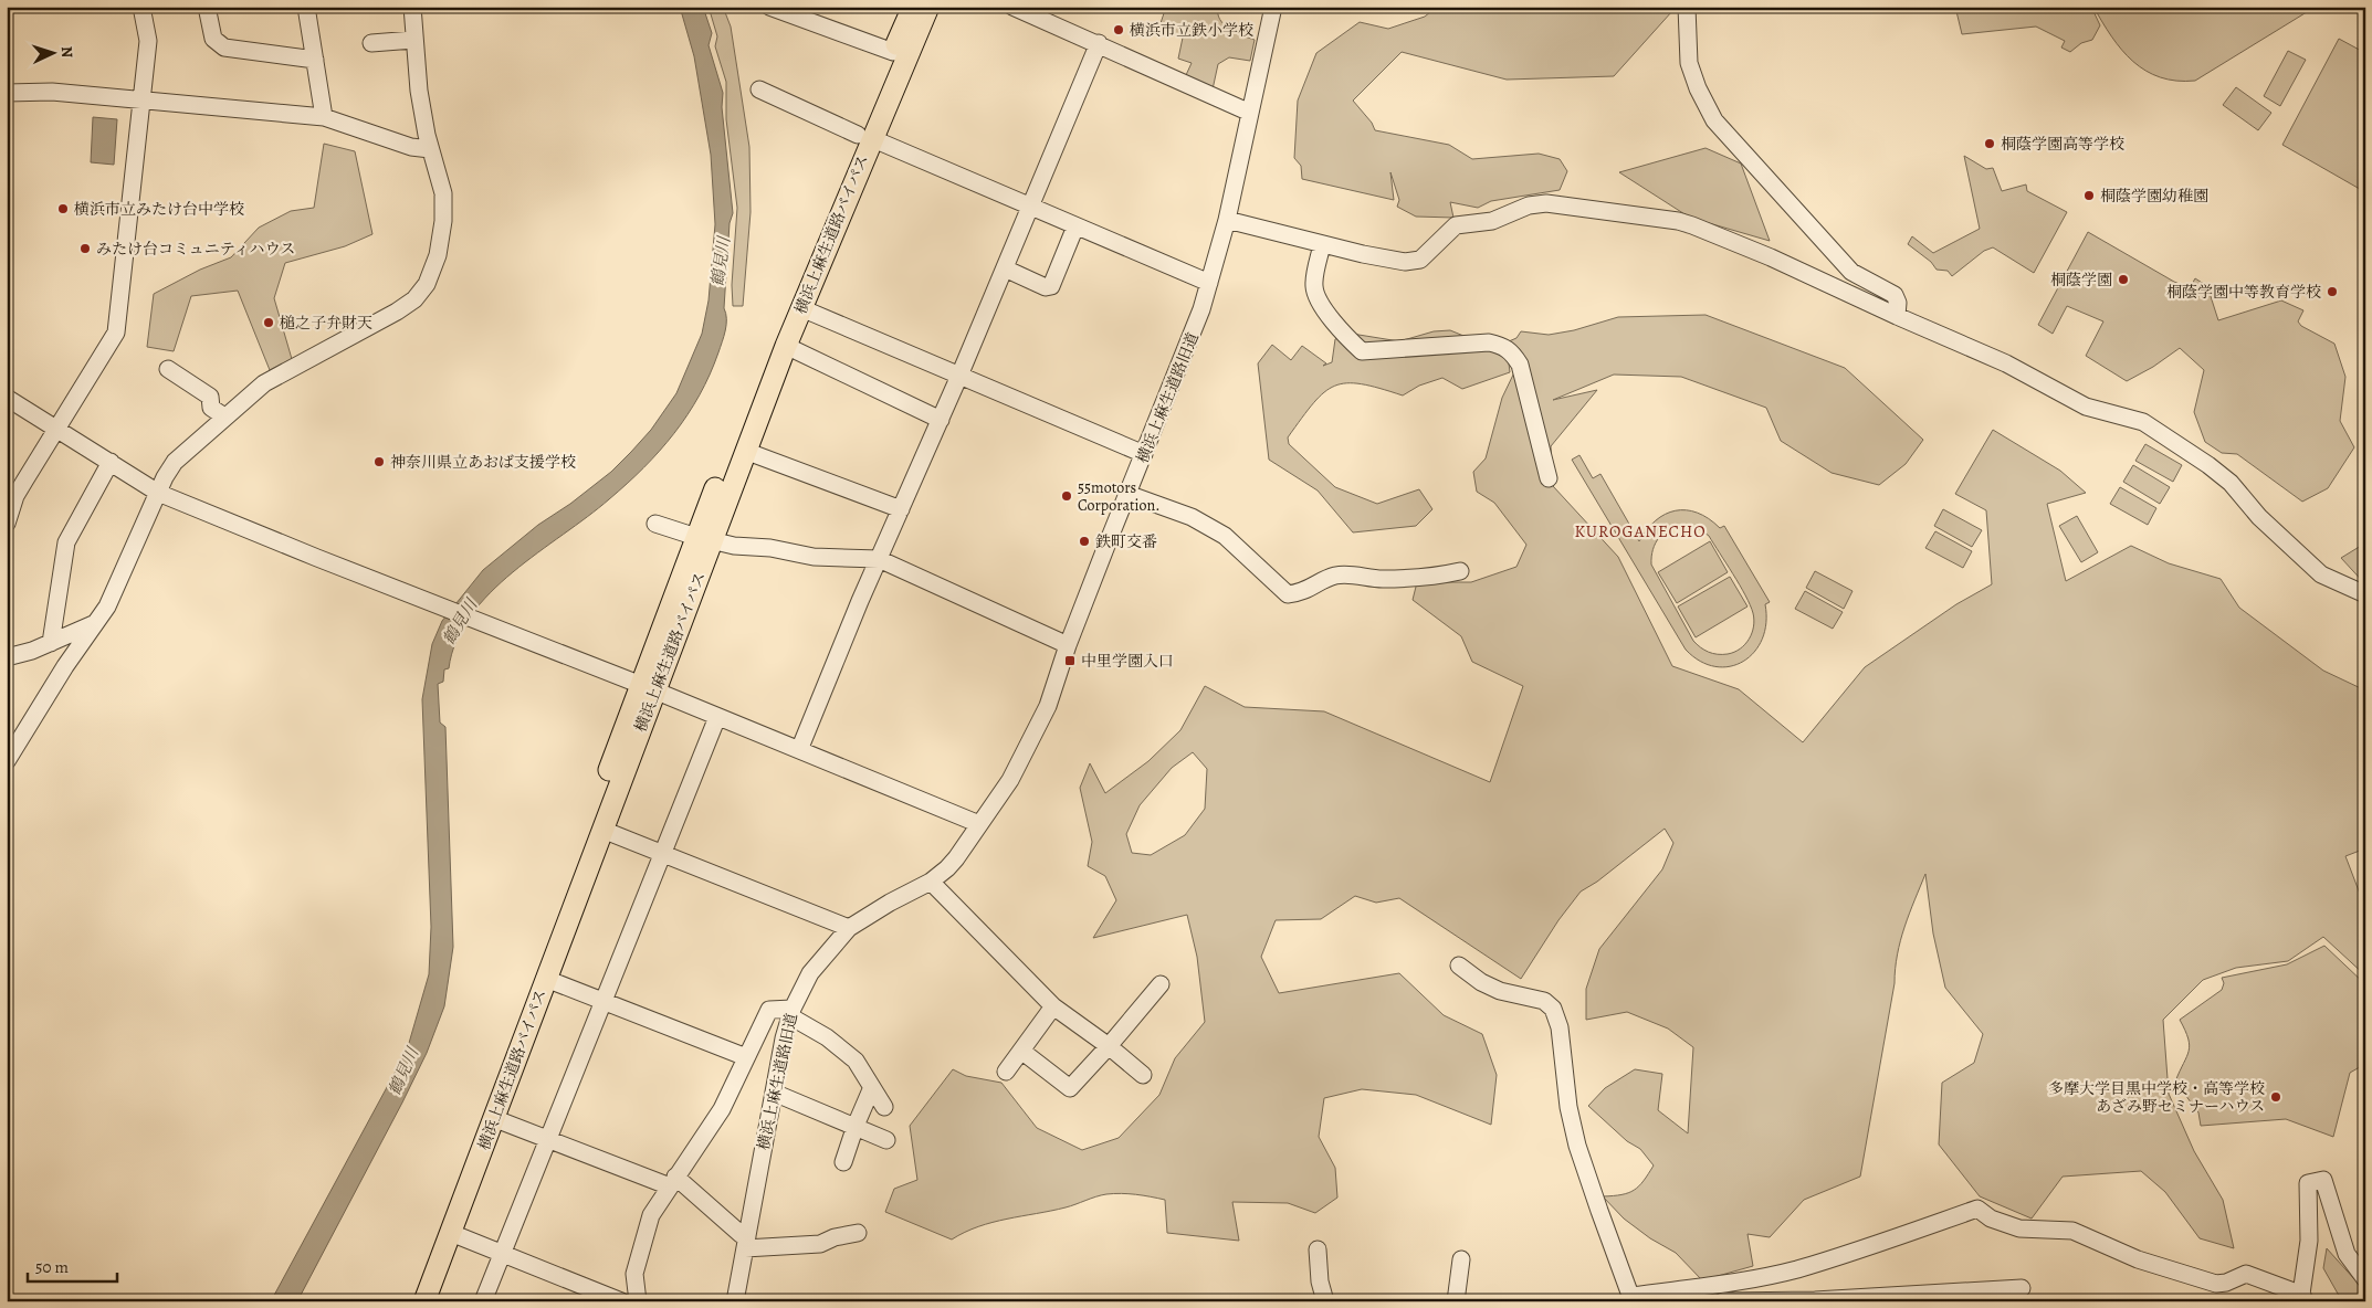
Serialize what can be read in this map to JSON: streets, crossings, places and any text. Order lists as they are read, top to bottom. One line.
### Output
{"streets":{"main road":["横浜上麻生道路バイパス"],"street":["横浜上麻生道路旧道"]},"districts":["KUROGANECHO"],"water":["鶴見川"],"places":{"other":["横浜市立鉄小学校","桐蔭学園高等学校","桐蔭学園幼稚園","横浜市立みたけ台中学校","みたけ台コミュニティハウス","桐蔭学園","桐蔭学園中等教育学校","槌之子弁財天","神奈川県立あおば支援学校","55motors Corporation.","鉄町交番","多摩大学目黒中学校・高等学校 あざみ野セミナーハウス"],"transit":["中里学園入口"]},"scale_bar":"50 m","north":"right"}
